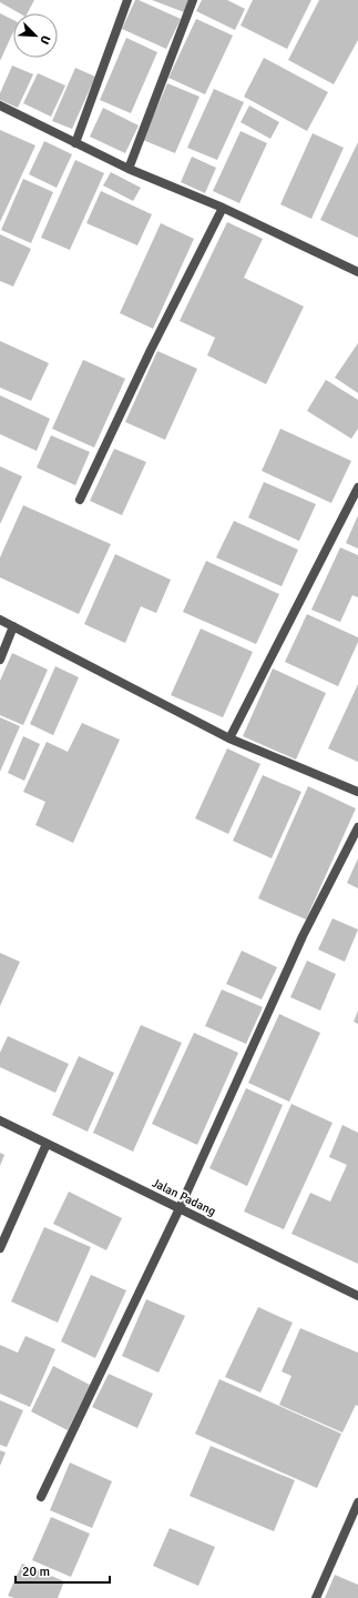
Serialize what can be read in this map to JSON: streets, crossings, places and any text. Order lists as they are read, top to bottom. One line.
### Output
{"streets":{"street":["Jalan Padang"]},"scale_bar":"20 m","north":"bottom right"}
